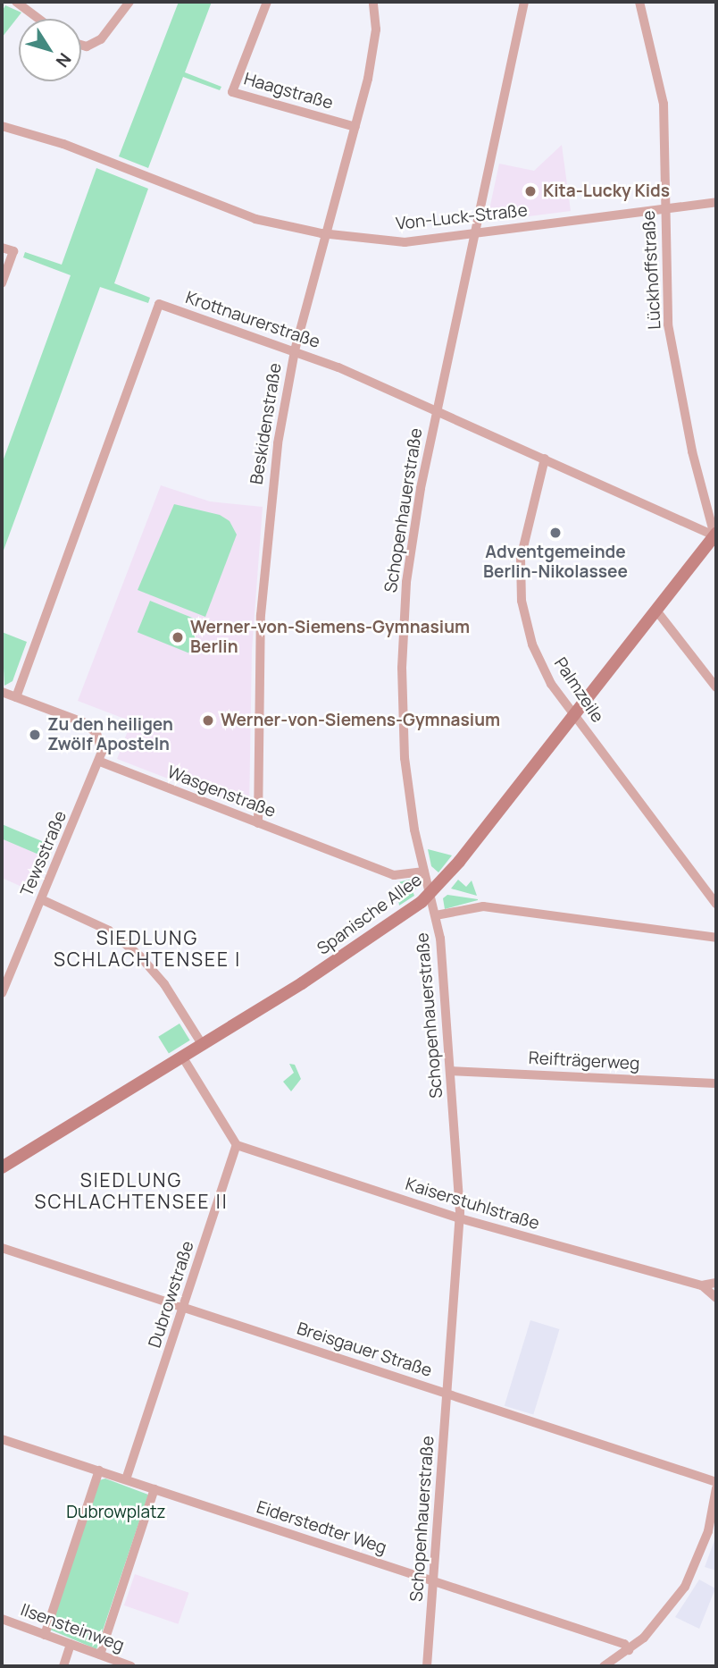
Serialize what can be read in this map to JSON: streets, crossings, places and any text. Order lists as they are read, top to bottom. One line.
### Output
{"streets":{"main road":["Spanische Allee"],"street":["Haagstraße","Von-Luck-Straße","Lückhoffstraße","Krottnaurerstraße","Beskidenstraße","Schopenhauerstraße","Palmzeile","Wasgenstraße","Tewsstraße","Reifträgerweg","Kaiserstuhlstraße","Dubrowstraße","Breisgauer Straße","Eiderstedter Weg","Ilsensteinweg"]},"crossings":[["Haagstraße","Beskidenstraße"],["Von-Luck-Straße","Lückhoffstraße"],["Von-Luck-Straße","Beskidenstraße"],["Von-Luck-Straße","Schopenhauerstraße"],["Lückhoffstraße","Krottnaurerstraße"],["Lückhoffstraße","Spanische Allee"],["Krottnaurerstraße","Beskidenstraße"],["Krottnaurerstraße","Schopenhauerstraße"],["Krottnaurerstraße","Palmzeile"],["Krottnaurerstraße","Spanische Allee"],["Beskidenstraße","Wasgenstraße"],["Schopenhauerstraße","Wasgenstraße"],["Schopenhauerstraße","Spanische Allee"],["Schopenhauerstraße","Reifträgerweg"],["Schopenhauerstraße","Kaiserstuhlstraße"],["Schopenhauerstraße","Breisgauer Straße"],["Schopenhauerstraße","Eiderstedter Weg"],["Palmzeile","Spanische Allee"],["Wasgenstraße","Tewsstraße"],["Kaiserstuhlstraße","Dubrowstraße"],["Dubrowstraße","Breisgauer Straße"],["Dubrowstraße","Eiderstedter Weg"]],"districts":["SIEDLUNG SCHLACHTENSEE I","SIEDLUNG SCHLACHTENSEE II"],"parks":["Dubrowplatz"],"places":["Kita-Lucky Kids","Adventgemeinde Berlin-Nikolassee","Werner-von-Siemens-Gymnasium Berlin","Werner-von-Siemens-Gymnasium","Zu den heiligen Zwölf Aposteln"],"north":"bottom right"}
